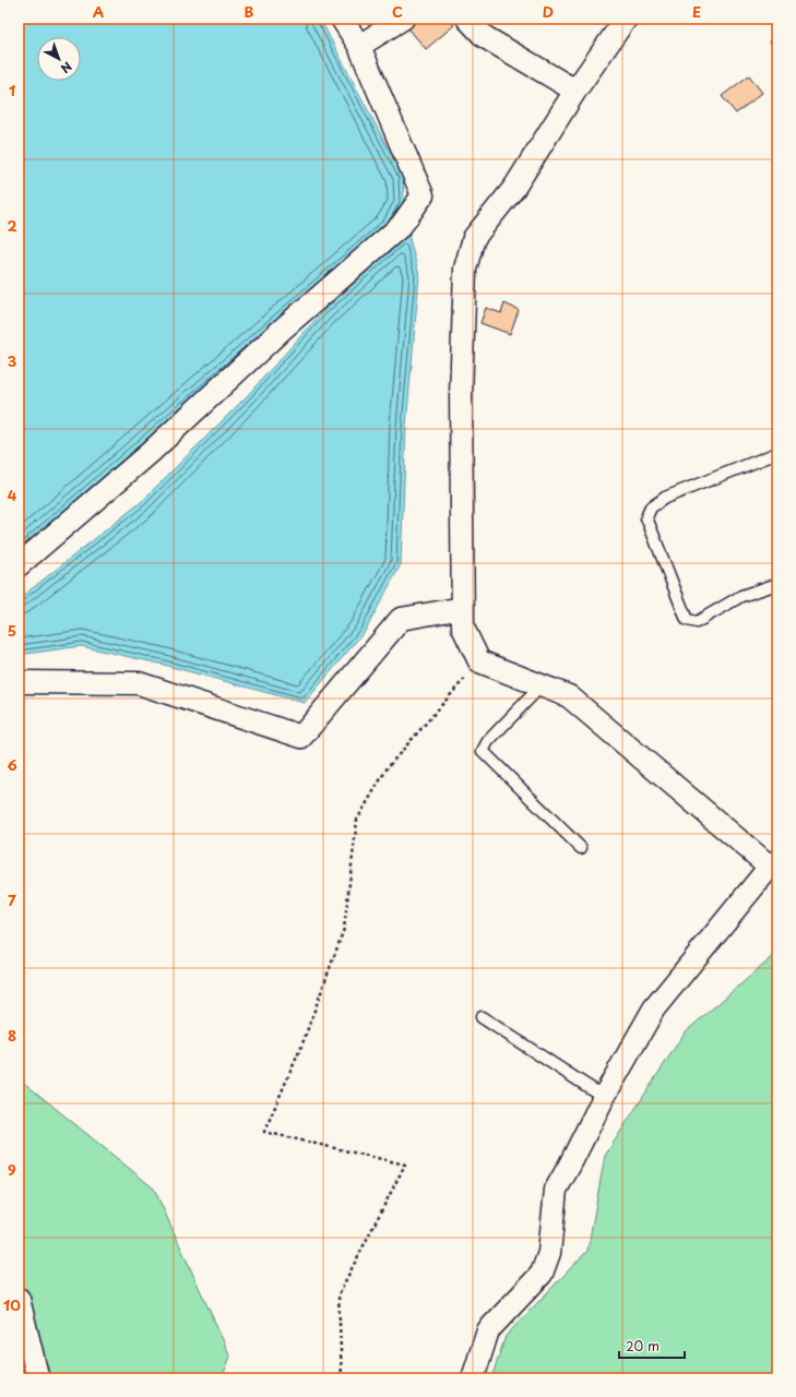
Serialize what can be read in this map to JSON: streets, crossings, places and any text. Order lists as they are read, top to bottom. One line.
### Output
{"scale_bar":"20 m","north":"bottom right","grid":{"columns":["A","B","C","D","E"],"rows":["1","2","3","4","5","6","7","8","9","10"]}}
